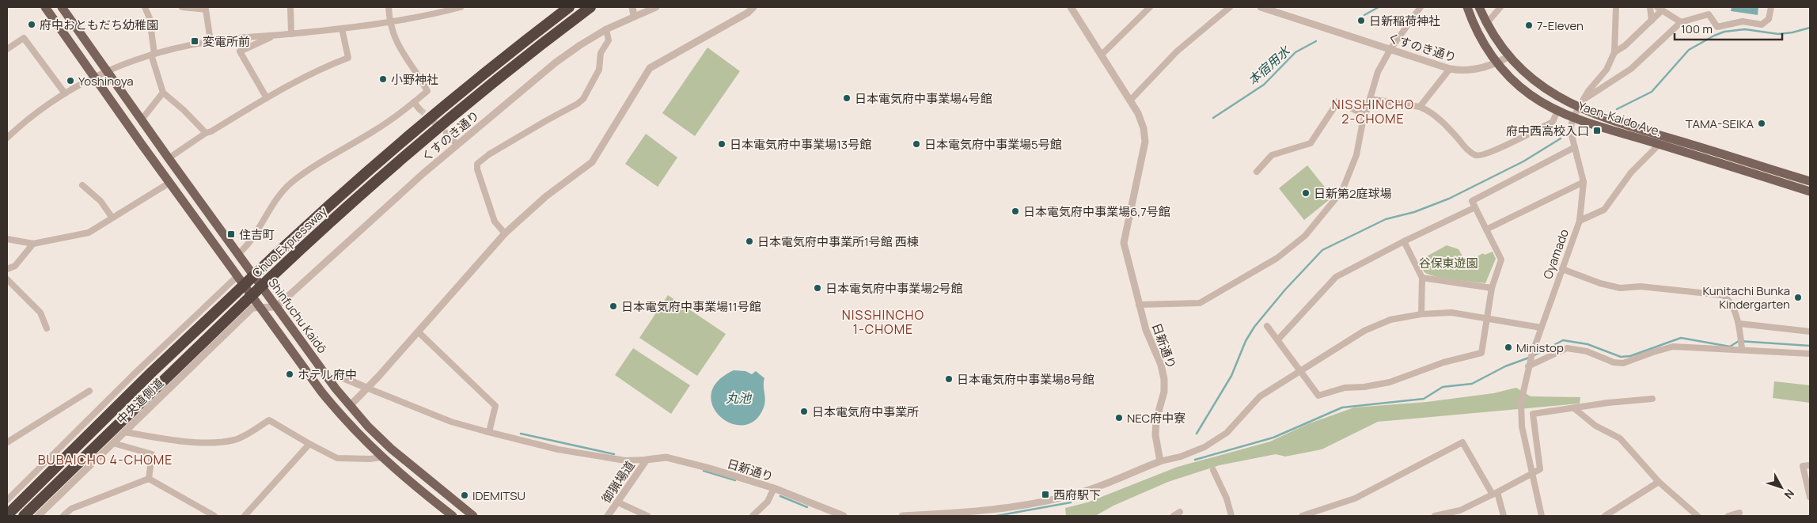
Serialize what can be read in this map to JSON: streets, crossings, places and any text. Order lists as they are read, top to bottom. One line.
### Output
{"streets":{"highway":["Chuo Expressway"],"main road":["Yaen-Kaido Ave.","Shinfuchu Kaidō"],"street":["くすのき通り","Oyamado","日新通り","中央道側道","御猟場道"]},"crossings":[["くすのき通り","Yaen-Kaido Ave."],["くすのき通り","Shinfuchu Kaidō"],["Yaen-Kaido Ave.","Oyamado"],["日新通り","御猟場道"]],"districts":["NISSHINCHO 2-CHOME","NISSHINCHO 1-CHOME","BUBAICHO 4-CHOME"],"water":["本宿用水","丸池"],"parks":["谷保東遊園"],"places":{"other":["日新稲荷神社","府中おともだち幼稚園","7-Eleven","小野神社","Yoshinoya","日本電気府中事業場4号館","TAMA-SEIKA","日本電気府中事業場13号館","日本電気府中事業場5号館","日新第2庭球場","日本電気府中事業場6,7号館","日本電気府中事業所1号館 西棟","日本電気府中事業場2号館","Kunitachi Bunka Kindergarten","日本電気府中事業場11号館","Ministop","ホテル府中","日本電気府中事業場8号館","日本電気府中事業所","NEC府中寮","IDEMITSU"],"transit":["変電所前","府中西高校入口","住吉町","西府駅下"]},"scale_bar":"100 m","north":"bottom right"}
